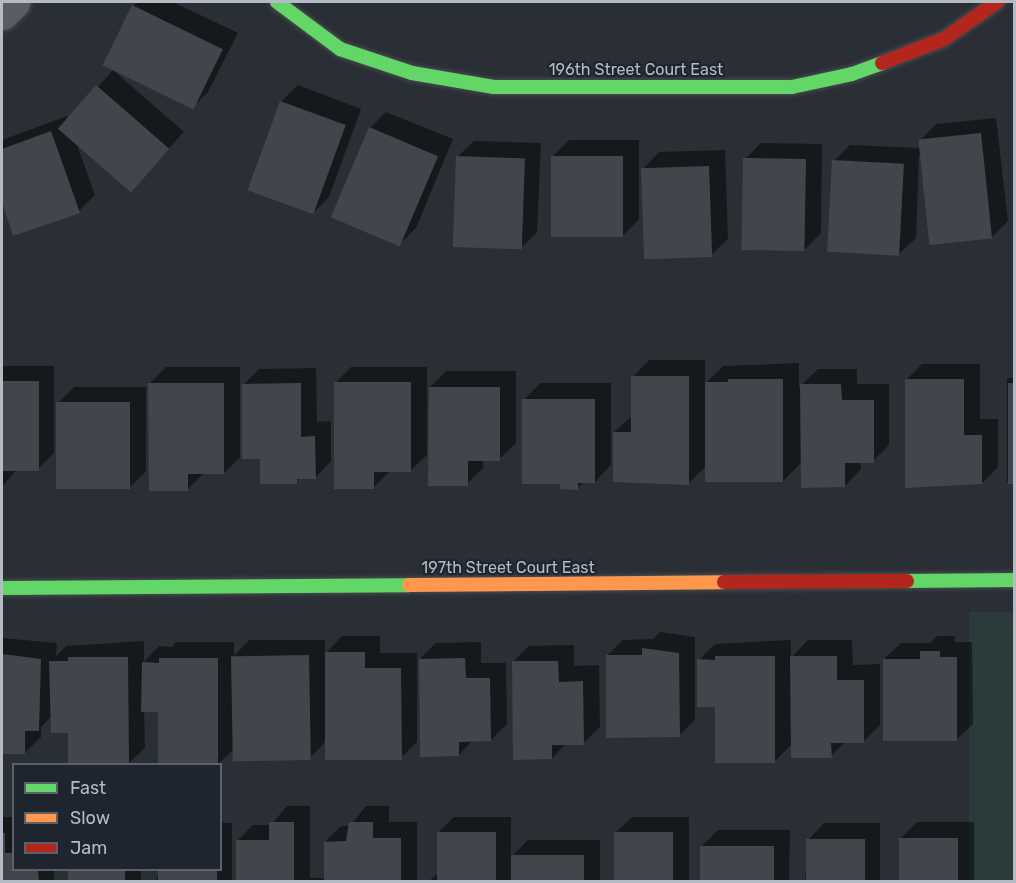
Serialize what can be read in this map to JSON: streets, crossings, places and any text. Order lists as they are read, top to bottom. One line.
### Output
{"streets":{"street":["196th Street Court East","197th Street Court East"]},"legend":["Fast","Slow","Jam"]}
